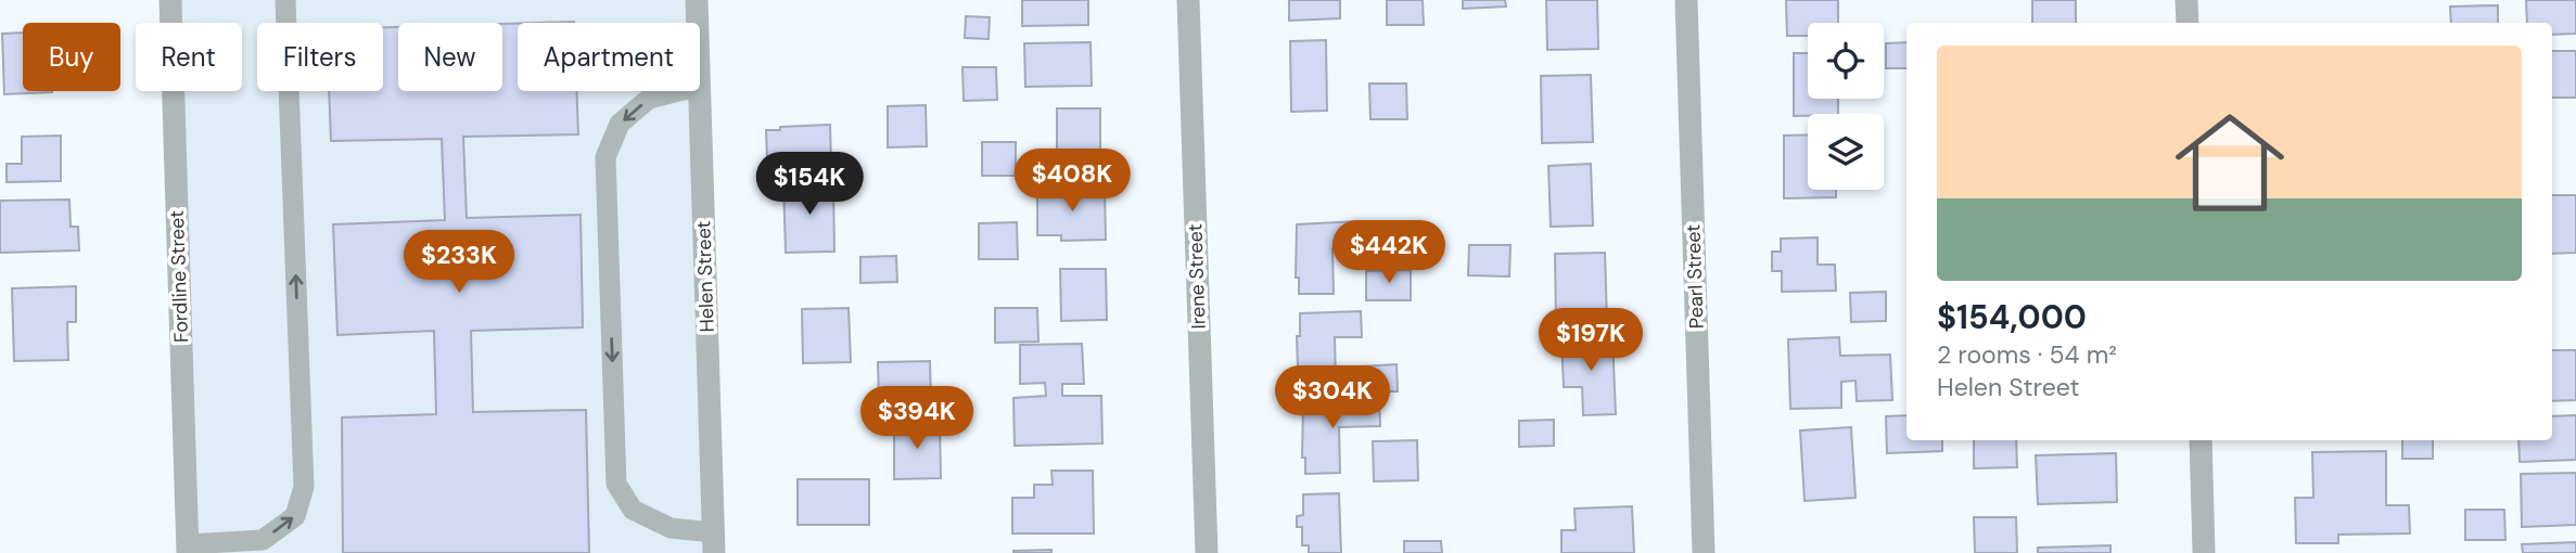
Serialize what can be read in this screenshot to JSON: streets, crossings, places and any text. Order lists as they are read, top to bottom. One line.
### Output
{"streets":{"street":["Fordline Street","Helen Street","Irene Street","Pearl Street"]},"page":{"chip":["Buy","Rent","Filters","New","Apartment"],"list":[{"name":"$154,000","note":"2 rooms · 54 m² · Helen Street"}],"price":["$408K","$154K","$442K","$233K","$197K","$304K","$394K"]}}
